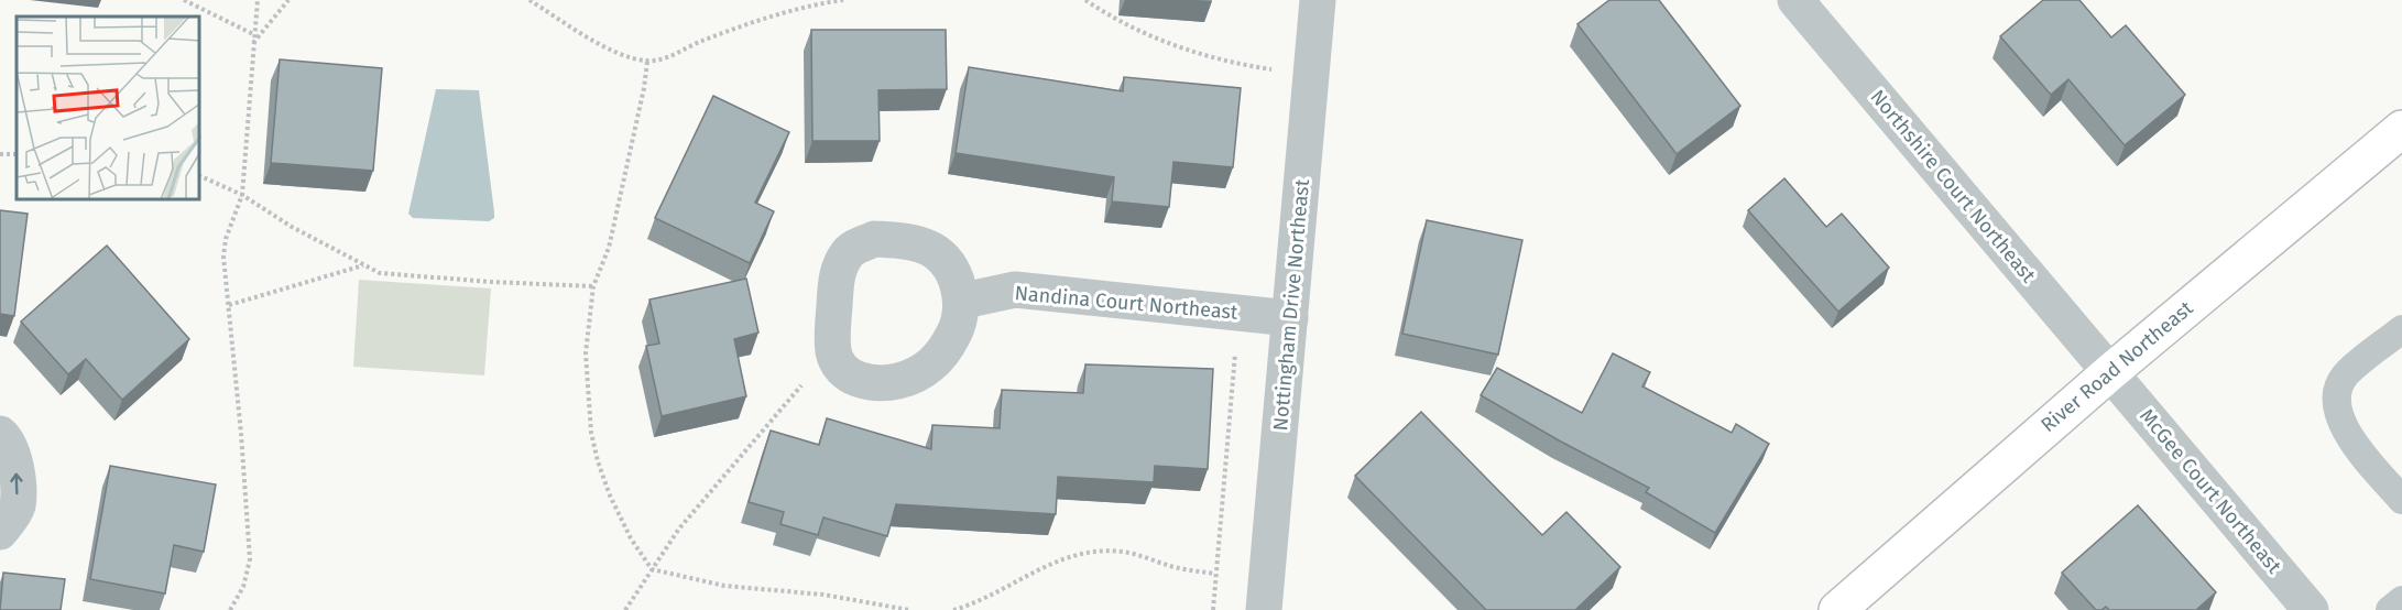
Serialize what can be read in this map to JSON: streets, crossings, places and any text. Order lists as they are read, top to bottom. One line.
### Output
{"streets":{"main road":["River Road Northeast"],"street":["Northshire Court Northeast","Nandina Court Northeast","Nottingham Drive Northeast","McGee Court Northeast"]},"crossings":[["Northshire Court Northeast","River Road Northeast"],["Northshire Court Northeast","McGee Court Northeast"],["Nandina Court Northeast","Nottingham Drive Northeast"],["River Road Northeast","McGee Court Northeast"]]}
